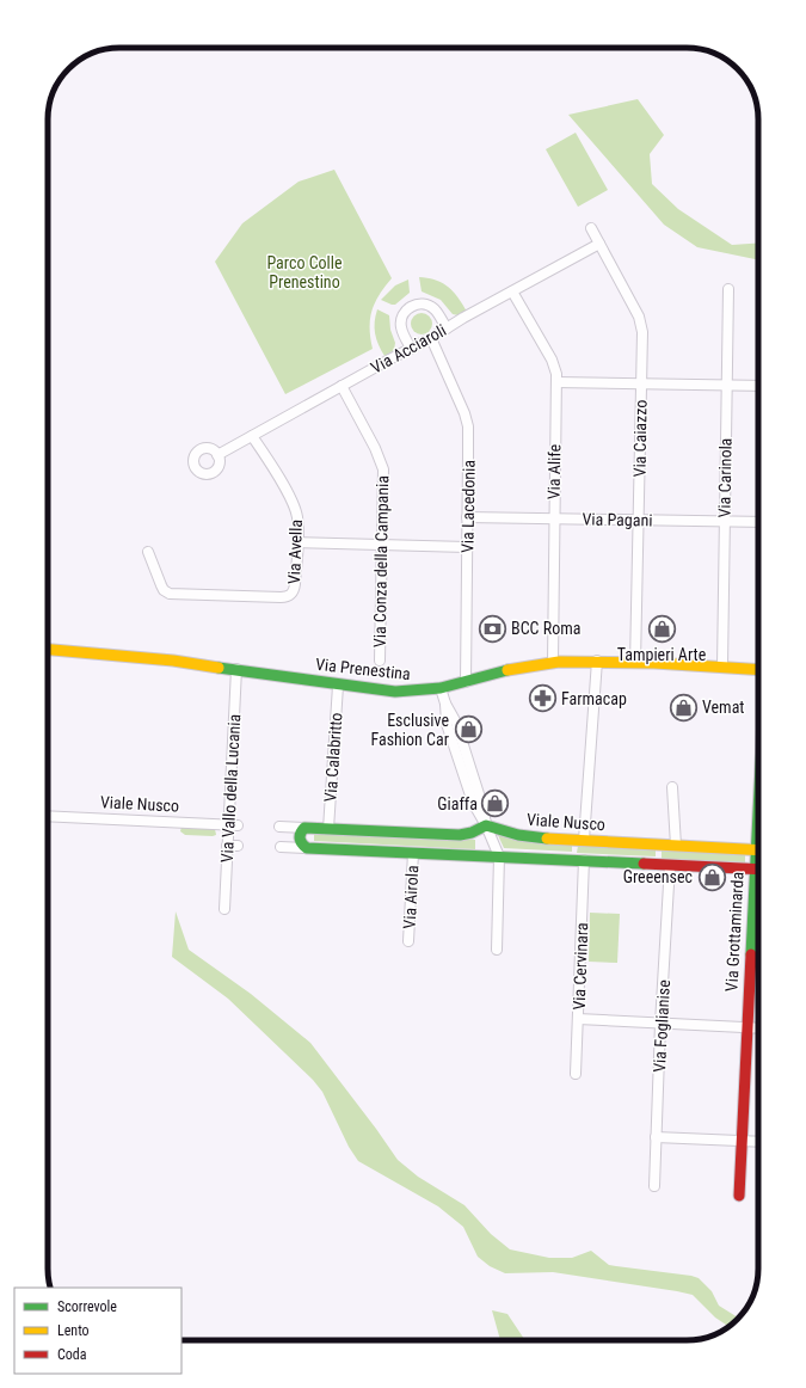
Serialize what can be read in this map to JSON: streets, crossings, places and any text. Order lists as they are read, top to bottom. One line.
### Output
{"streets":{"street":["Via Acciaroli","Via Caiazzo","Via Alife","Via Carinola","Via Lacedonia","Via Pagani","Via Avella","Via Conza della Campania","Via Prenestina","Via Calabritto","Via Vallo della Lucania","Viale Nusco","Via Airola","Via Grottaminarda","Via Cervinara","Via Foglianise"]},"crossings":[["Via Acciaroli","Via Caiazzo"],["Via Acciaroli","Via Alife"],["Via Acciaroli","Via Lacedonia"],["Via Acciaroli","Via Avella"],["Via Acciaroli","Via Conza della Campania"],["Via Caiazzo","Via Pagani"],["Via Caiazzo","Via Prenestina"],["Via Alife","Via Pagani"],["Via Alife","Via Prenestina"],["Via Carinola","Via Pagani"],["Via Carinola","Via Prenestina"],["Via Lacedonia","Via Pagani"],["Via Lacedonia","Via Prenestina"],["Via Prenestina","Via Calabritto"],["Via Prenestina","Via Vallo della Lucania"],["Via Vallo della Lucania","Viale Nusco"]],"parks":["Parco Colle Prenestino"],"places":{"bank":["BCC Roma"],"shop":["Tampieri Arte","Vemat","Esclusive Fashion Car","Giaffa","Greeensec"],"pharmacy":["Farmacap"]},"legend":["Scorrevole","Lento","Coda"]}
